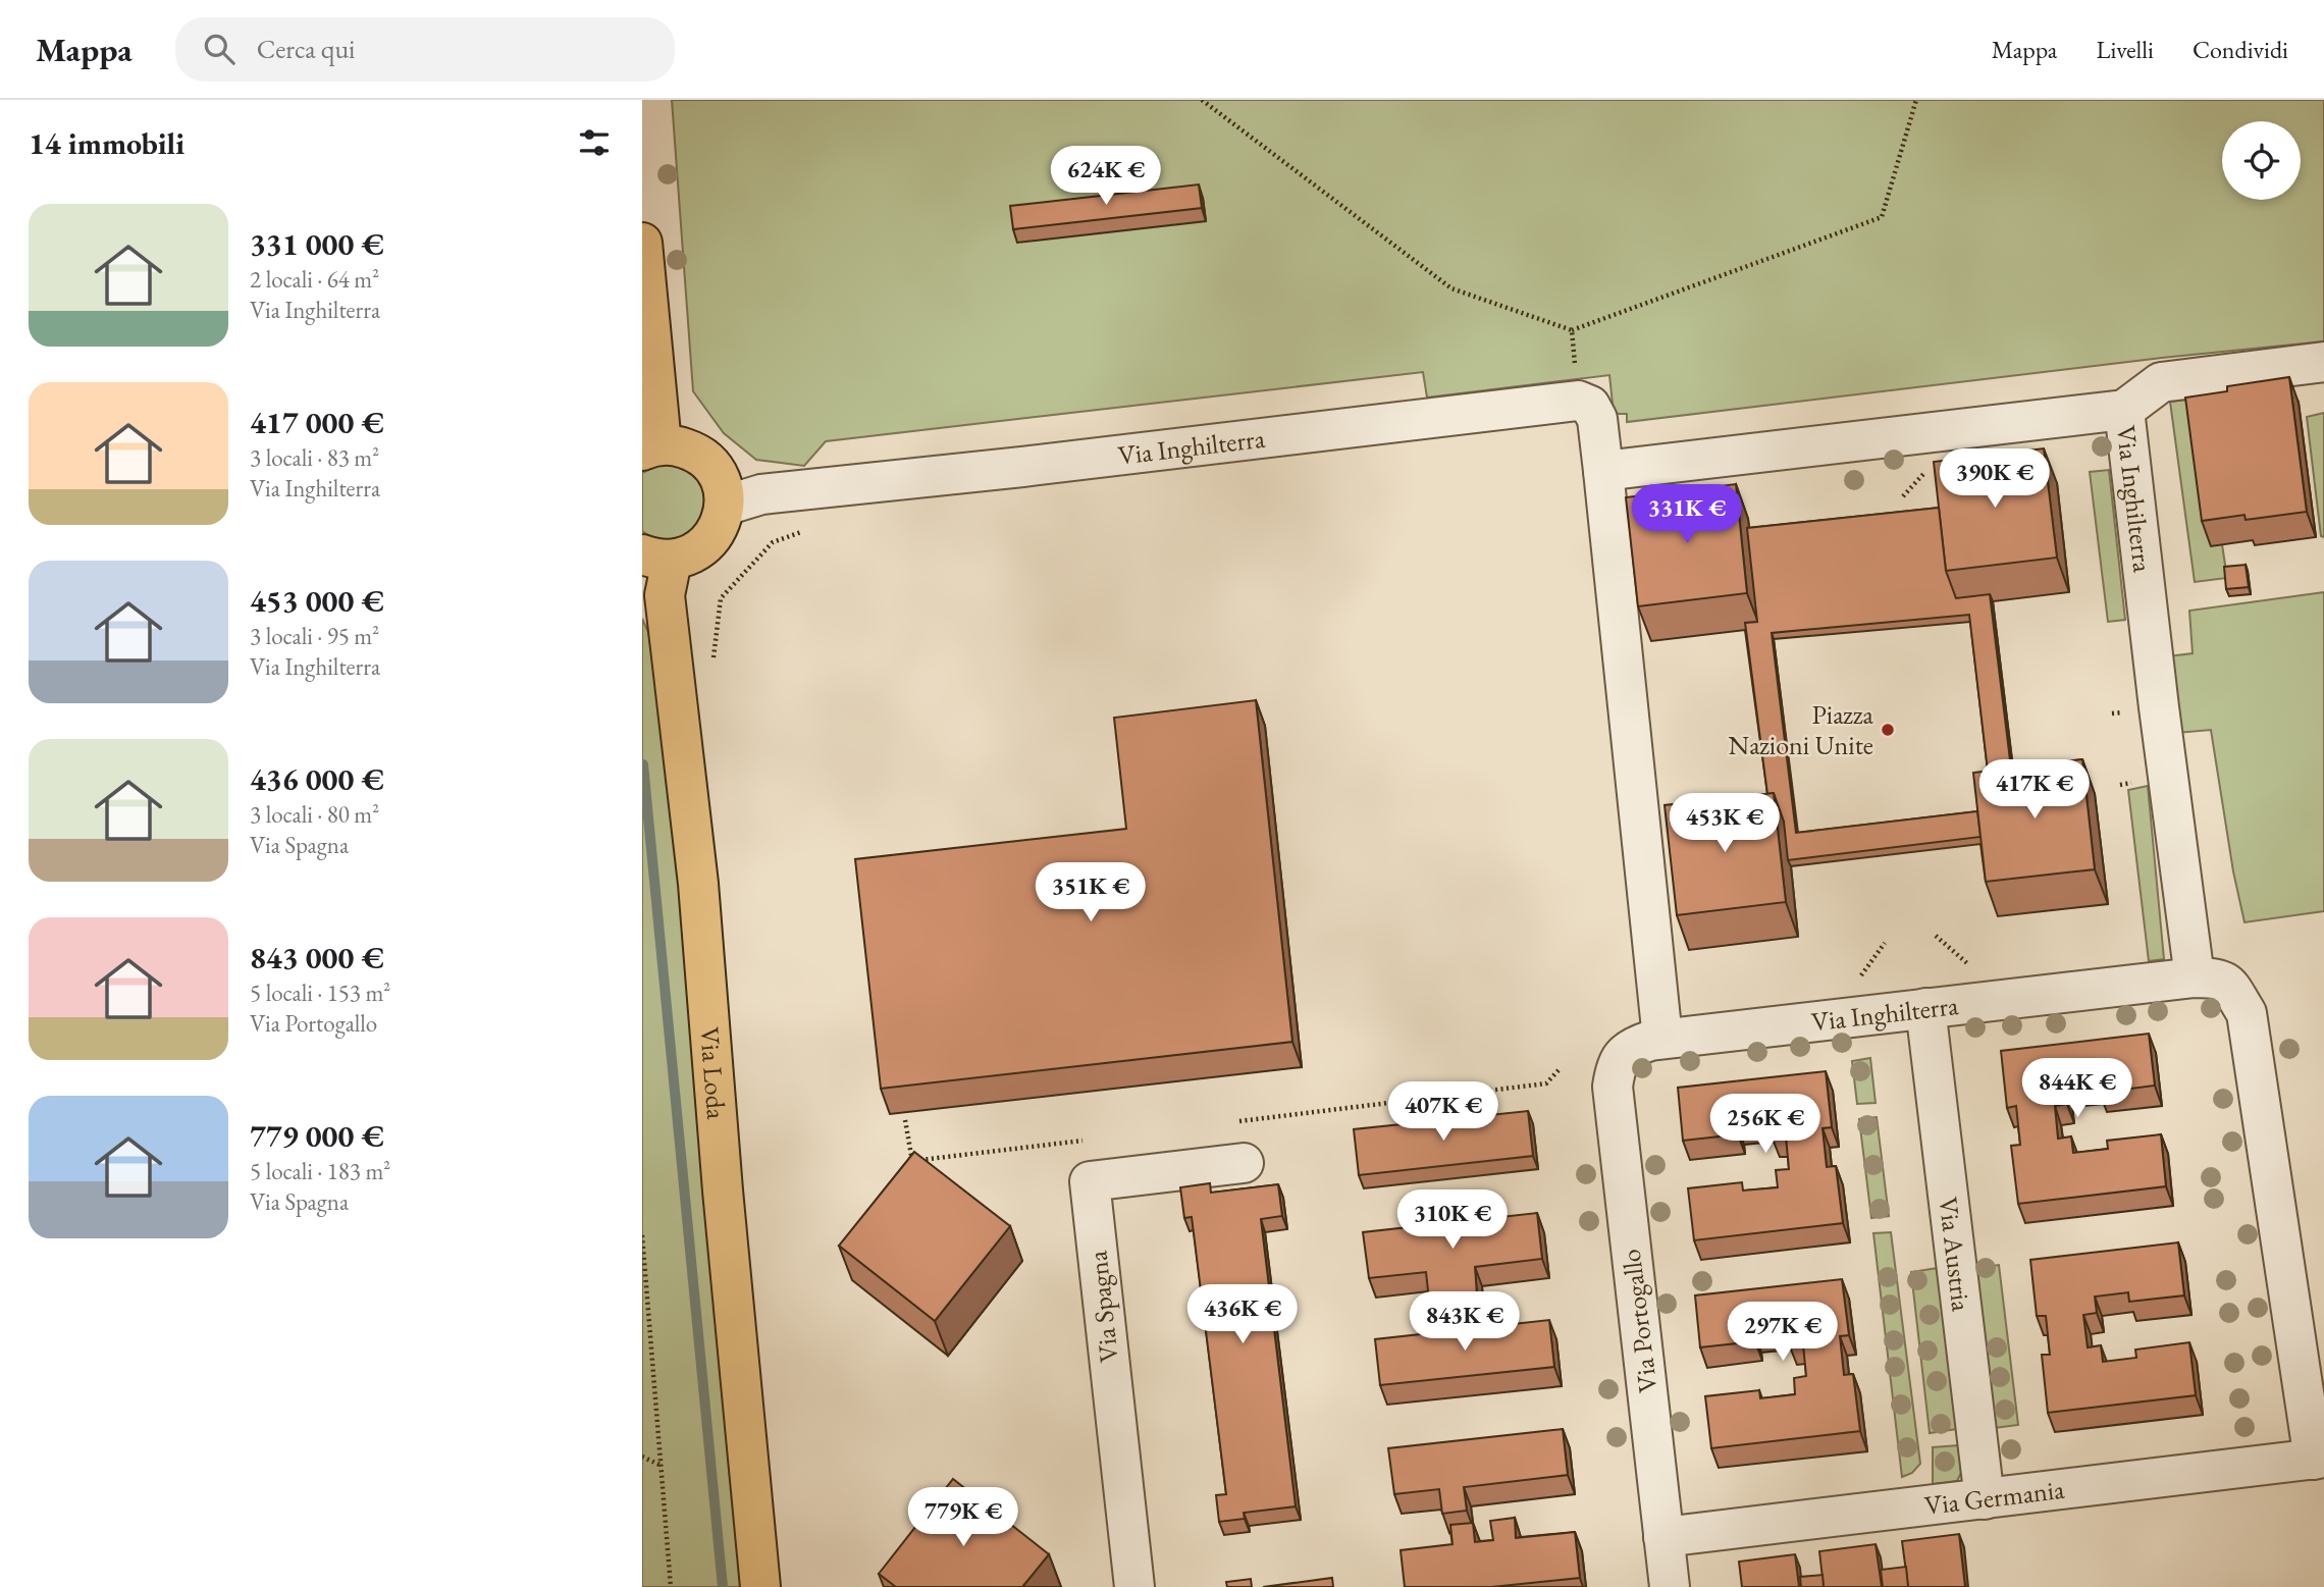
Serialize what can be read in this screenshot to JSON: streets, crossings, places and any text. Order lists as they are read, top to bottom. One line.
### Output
{"streets":{"main road":["Via Loda"],"street":["Via Inghilterra","Via Austria","Via Spagna","Via Portogallo","Via Germania"]},"crossings":[["Via Inghilterra","Via Loda"],["Via Inghilterra","Via Austria"],["Via Inghilterra","Via Portogallo"],["Via Austria","Via Germania"],["Via Portogallo","Via Germania"]],"places":["Piazza Nazioni Unite"],"page":{"header":"Mappa","search":"Cerca qui","nav":["Mappa","Livelli","Condividi"],"heading":"14 immobili","price":["624K €","390K €","331K €","417K €","453K €","351K €","844K €","407K €","256K €","310K €","436K €","843K €","297K €","779K €"],"list":[{"name":"331 000 €","note":"2 locali · 64 m² · Via Inghilterra"},{"name":"417 000 €","note":"3 locali · 83 m² · Via Inghilterra"},{"name":"453 000 €","note":"3 locali · 95 m² · Via Inghilterra"},{"name":"436 000 €","note":"3 locali · 80 m² · Via Spagna"},{"name":"843 000 €","note":"5 locali · 153 m² · Via Portogallo"},{"name":"779 000 €","note":"5 locali · 183 m² · Via Spagna"}]}}
